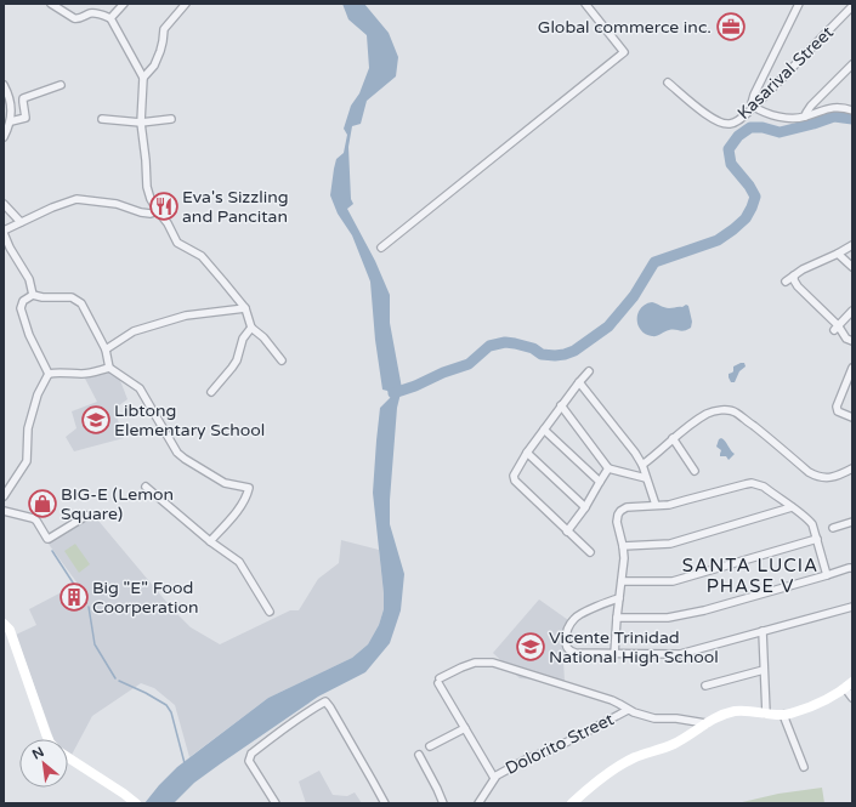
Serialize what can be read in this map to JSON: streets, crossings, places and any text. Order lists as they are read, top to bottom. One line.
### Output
{"streets":{"street":["Kasarival Street","Dolorito Street"]},"districts":["SANTA LUCIA PHASE V"],"places":{"office":["Global commerce inc."],"restaurant":["Eva's Sizzling and Pancitan"],"school or university":["Libtong Elementary School","Vicente Trinidad National High School"],"shop":["BIG-E (Lemon Square)"],"building":["Big \"E\" Food Coorperation"]},"north":"top left"}
